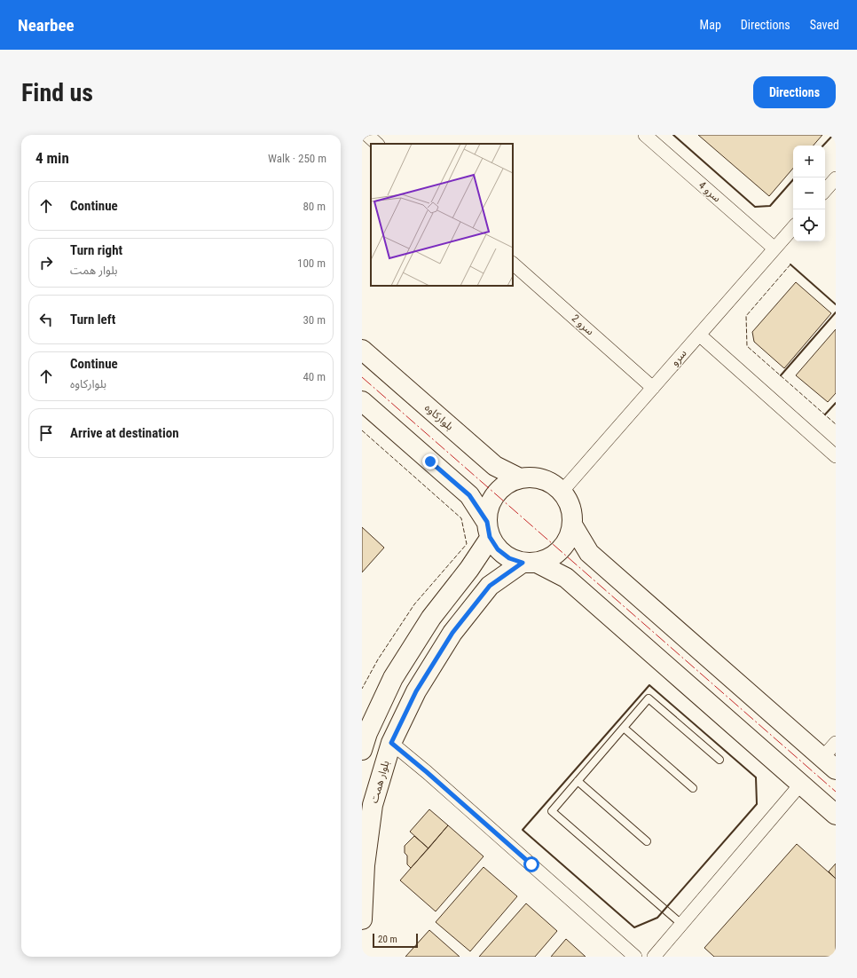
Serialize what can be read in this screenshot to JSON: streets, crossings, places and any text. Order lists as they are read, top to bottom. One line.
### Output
{"streets":{"street":["سرو 4","سرو 2","سرو","بلوارکاوه","بلوار همت"]},"crossings":[["سرو 4","سرو"],["سرو 2","سرو"],["سرو","بلوارکاوه"],["سرو","بلوار همت"],["بلوارکاوه","بلوار همت"]],"scale_bar":"20 m","page":{"header":"Nearbee","nav":["Map","Directions","Saved"],"buttons":"Directions","title":"Find us","heading":["4 min","Walk · 250 m"],"map_buttons":["+","−"],"list":[["Continue","80 m"],["Turn right","بلوار همت","100 m"],["Turn left","30 m"],["Continue","بلوارکاوه","40 m"],"Arrive at destination"],"scale":"20 m"}}
